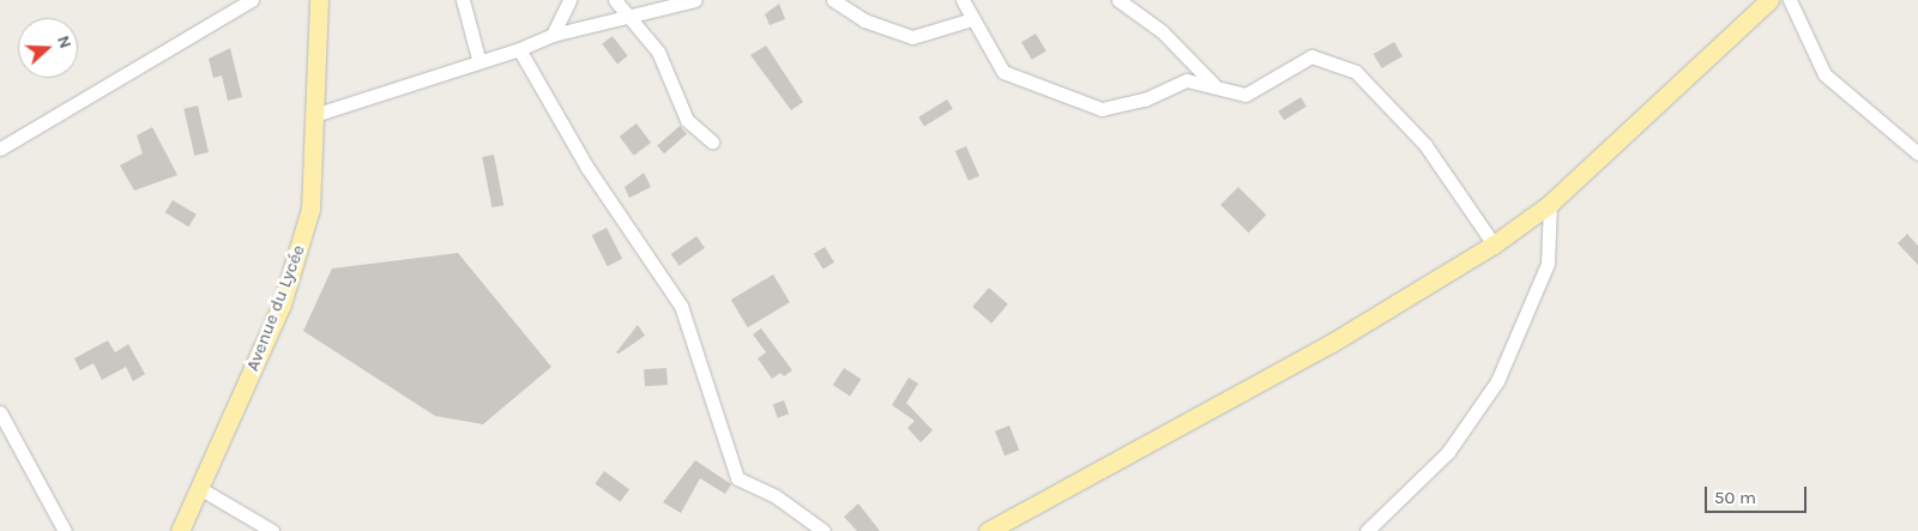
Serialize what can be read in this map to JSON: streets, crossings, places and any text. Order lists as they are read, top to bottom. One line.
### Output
{"streets":{"main road":["Avenue du Lycée"]},"scale_bar":"50 m","north":"right"}
